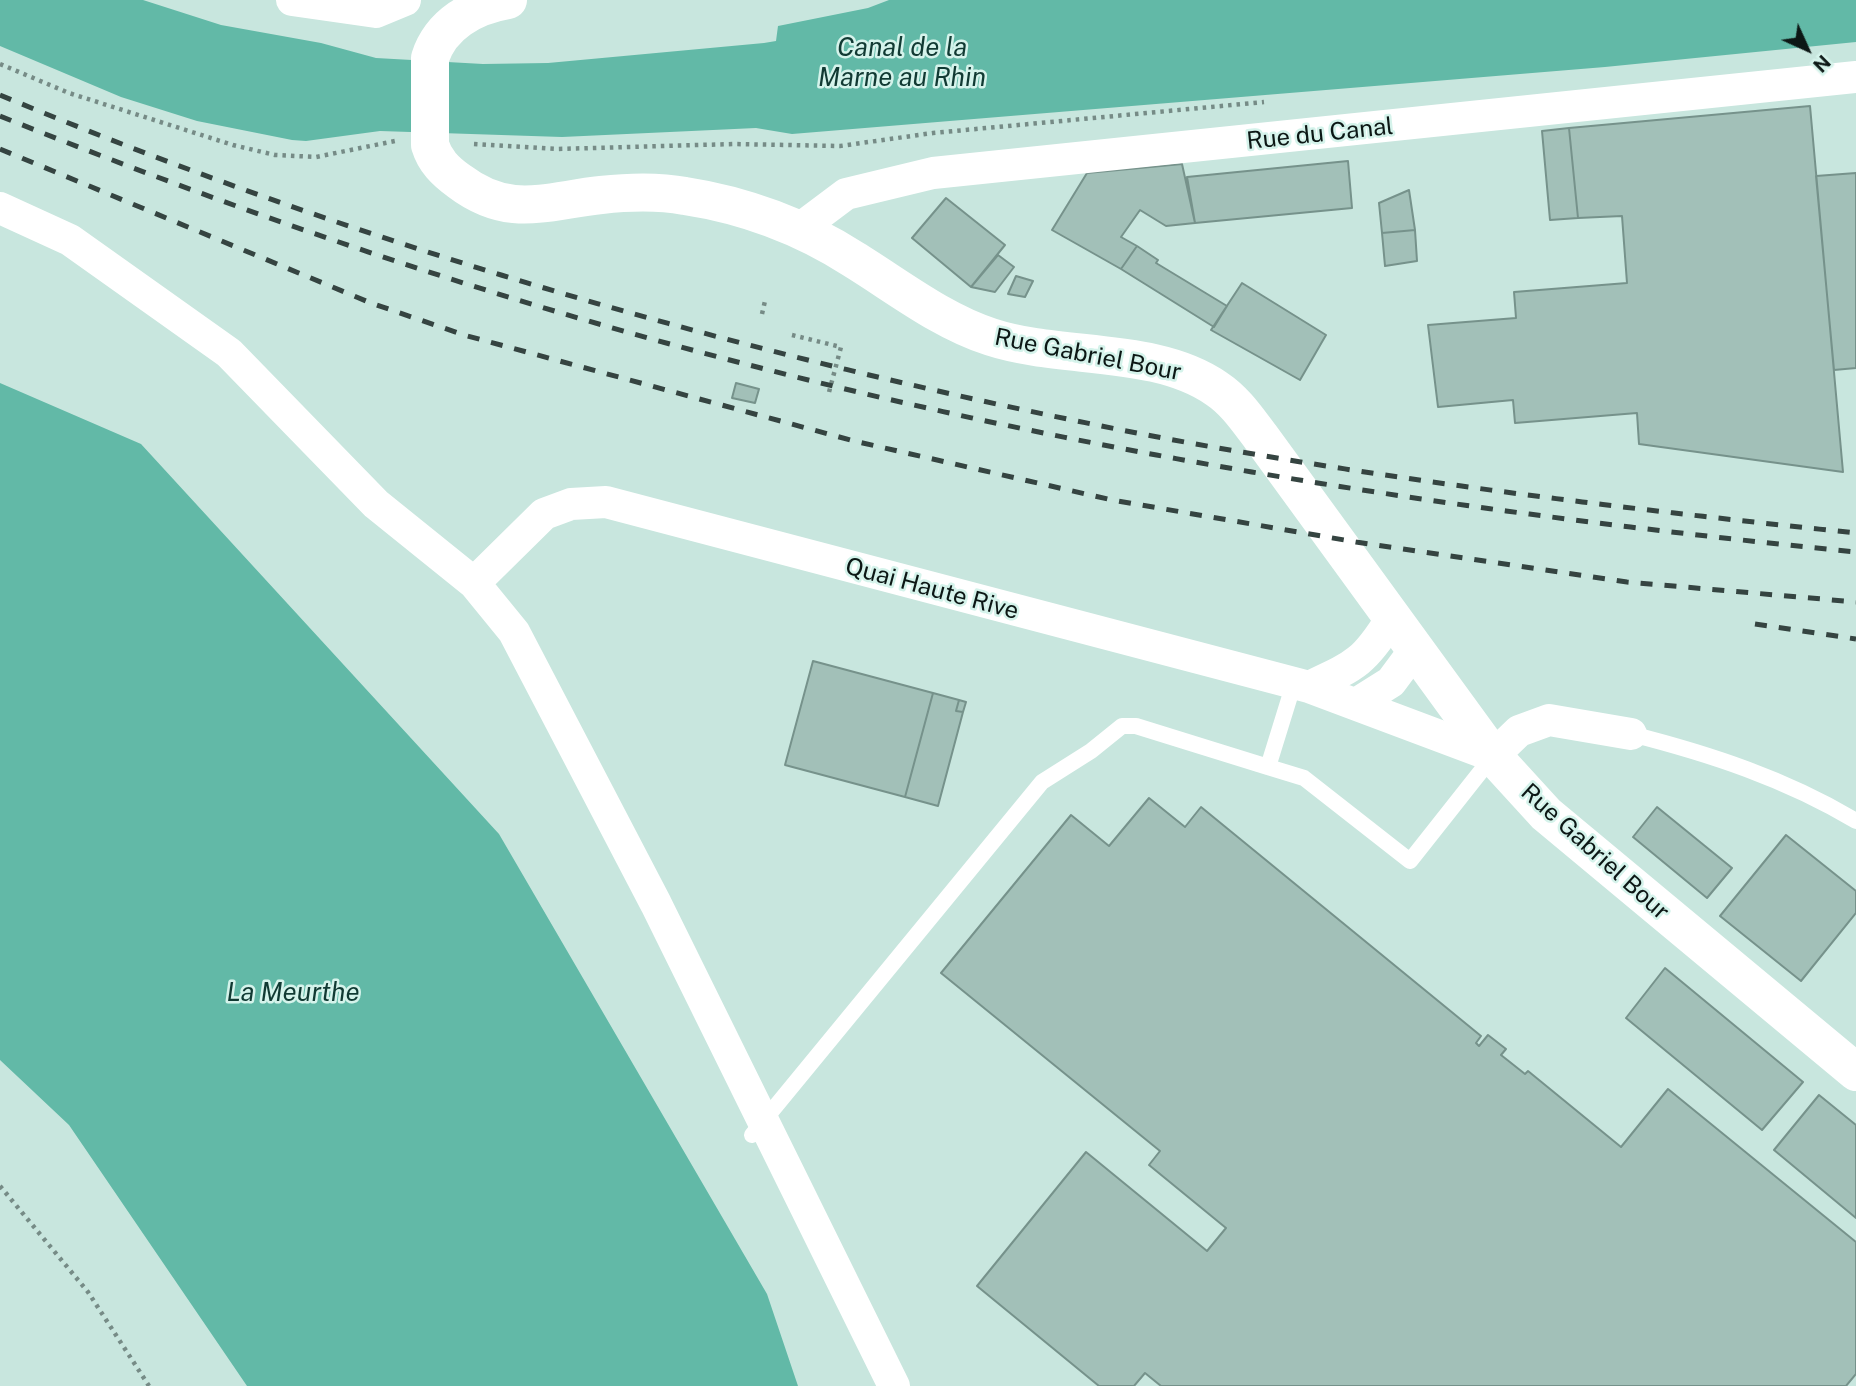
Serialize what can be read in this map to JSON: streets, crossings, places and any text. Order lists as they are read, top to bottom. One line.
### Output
{"streets":{"main road":["Rue Gabriel Bour"],"street":["Rue du Canal","Quai Haute Rive"]},"crossings":[["Rue du Canal","Rue Gabriel Bour"],["Rue Gabriel Bour","Quai Haute Rive"]],"water":["Canal de la Marne au Rhin","La Meurthe"],"north":"bottom right"}
